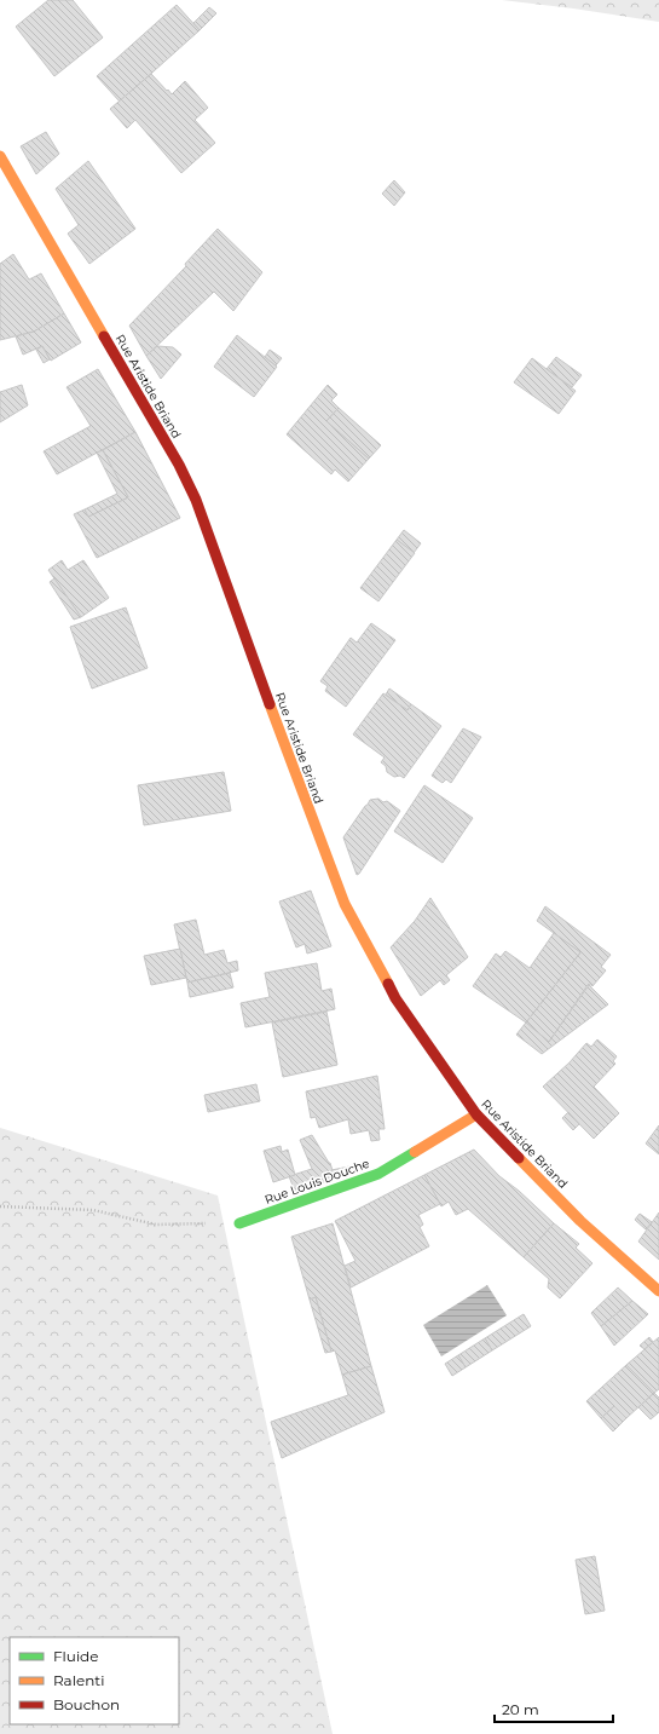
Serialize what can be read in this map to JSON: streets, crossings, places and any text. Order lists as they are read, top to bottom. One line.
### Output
{"streets":{"street":["Rue Aristide Briand","Rue Louis Douche"]},"crossings":[["Rue Aristide Briand","Rue Louis Douche"]],"legend":["Fluide","Ralenti","Bouchon"],"scale_bar":"20 m"}
